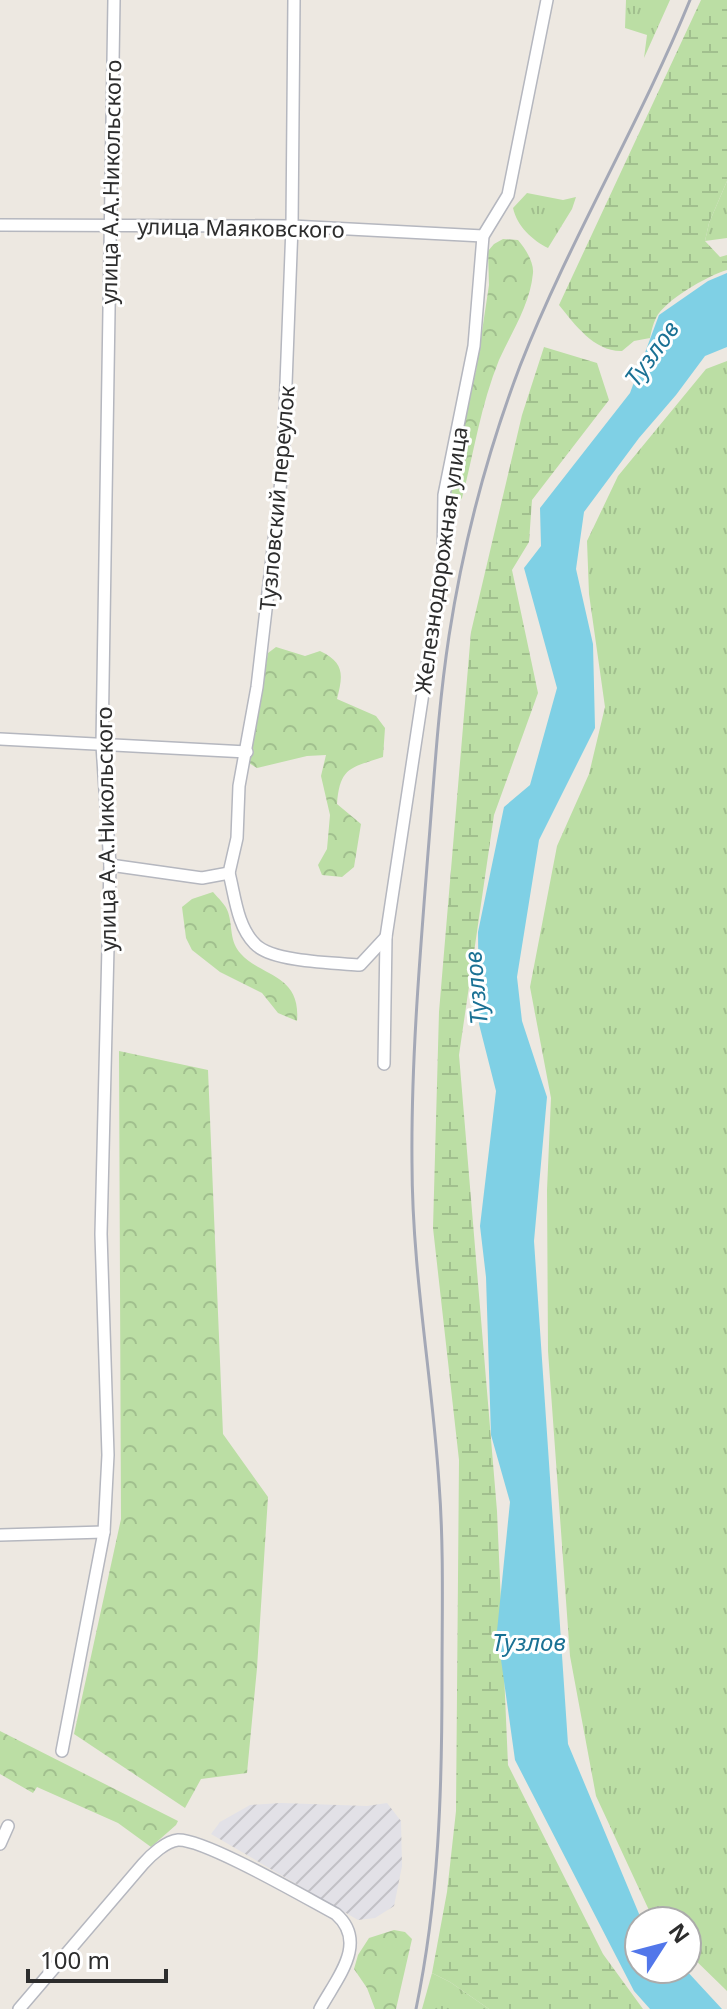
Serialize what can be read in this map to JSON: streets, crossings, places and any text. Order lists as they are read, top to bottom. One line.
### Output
{"streets":{"street":["улица А.А.Никольского","улица Маяковского","Тузловский переулок","Железнодорожная улица"]},"crossings":[["улица А.А.Никольского","улица Маяковского"],["улица Маяковского","Тузловский переулок"],["улица Маяковского","Железнодорожная улица"]],"water":["Тузлов"],"scale_bar":"100 m","north":"top right"}
